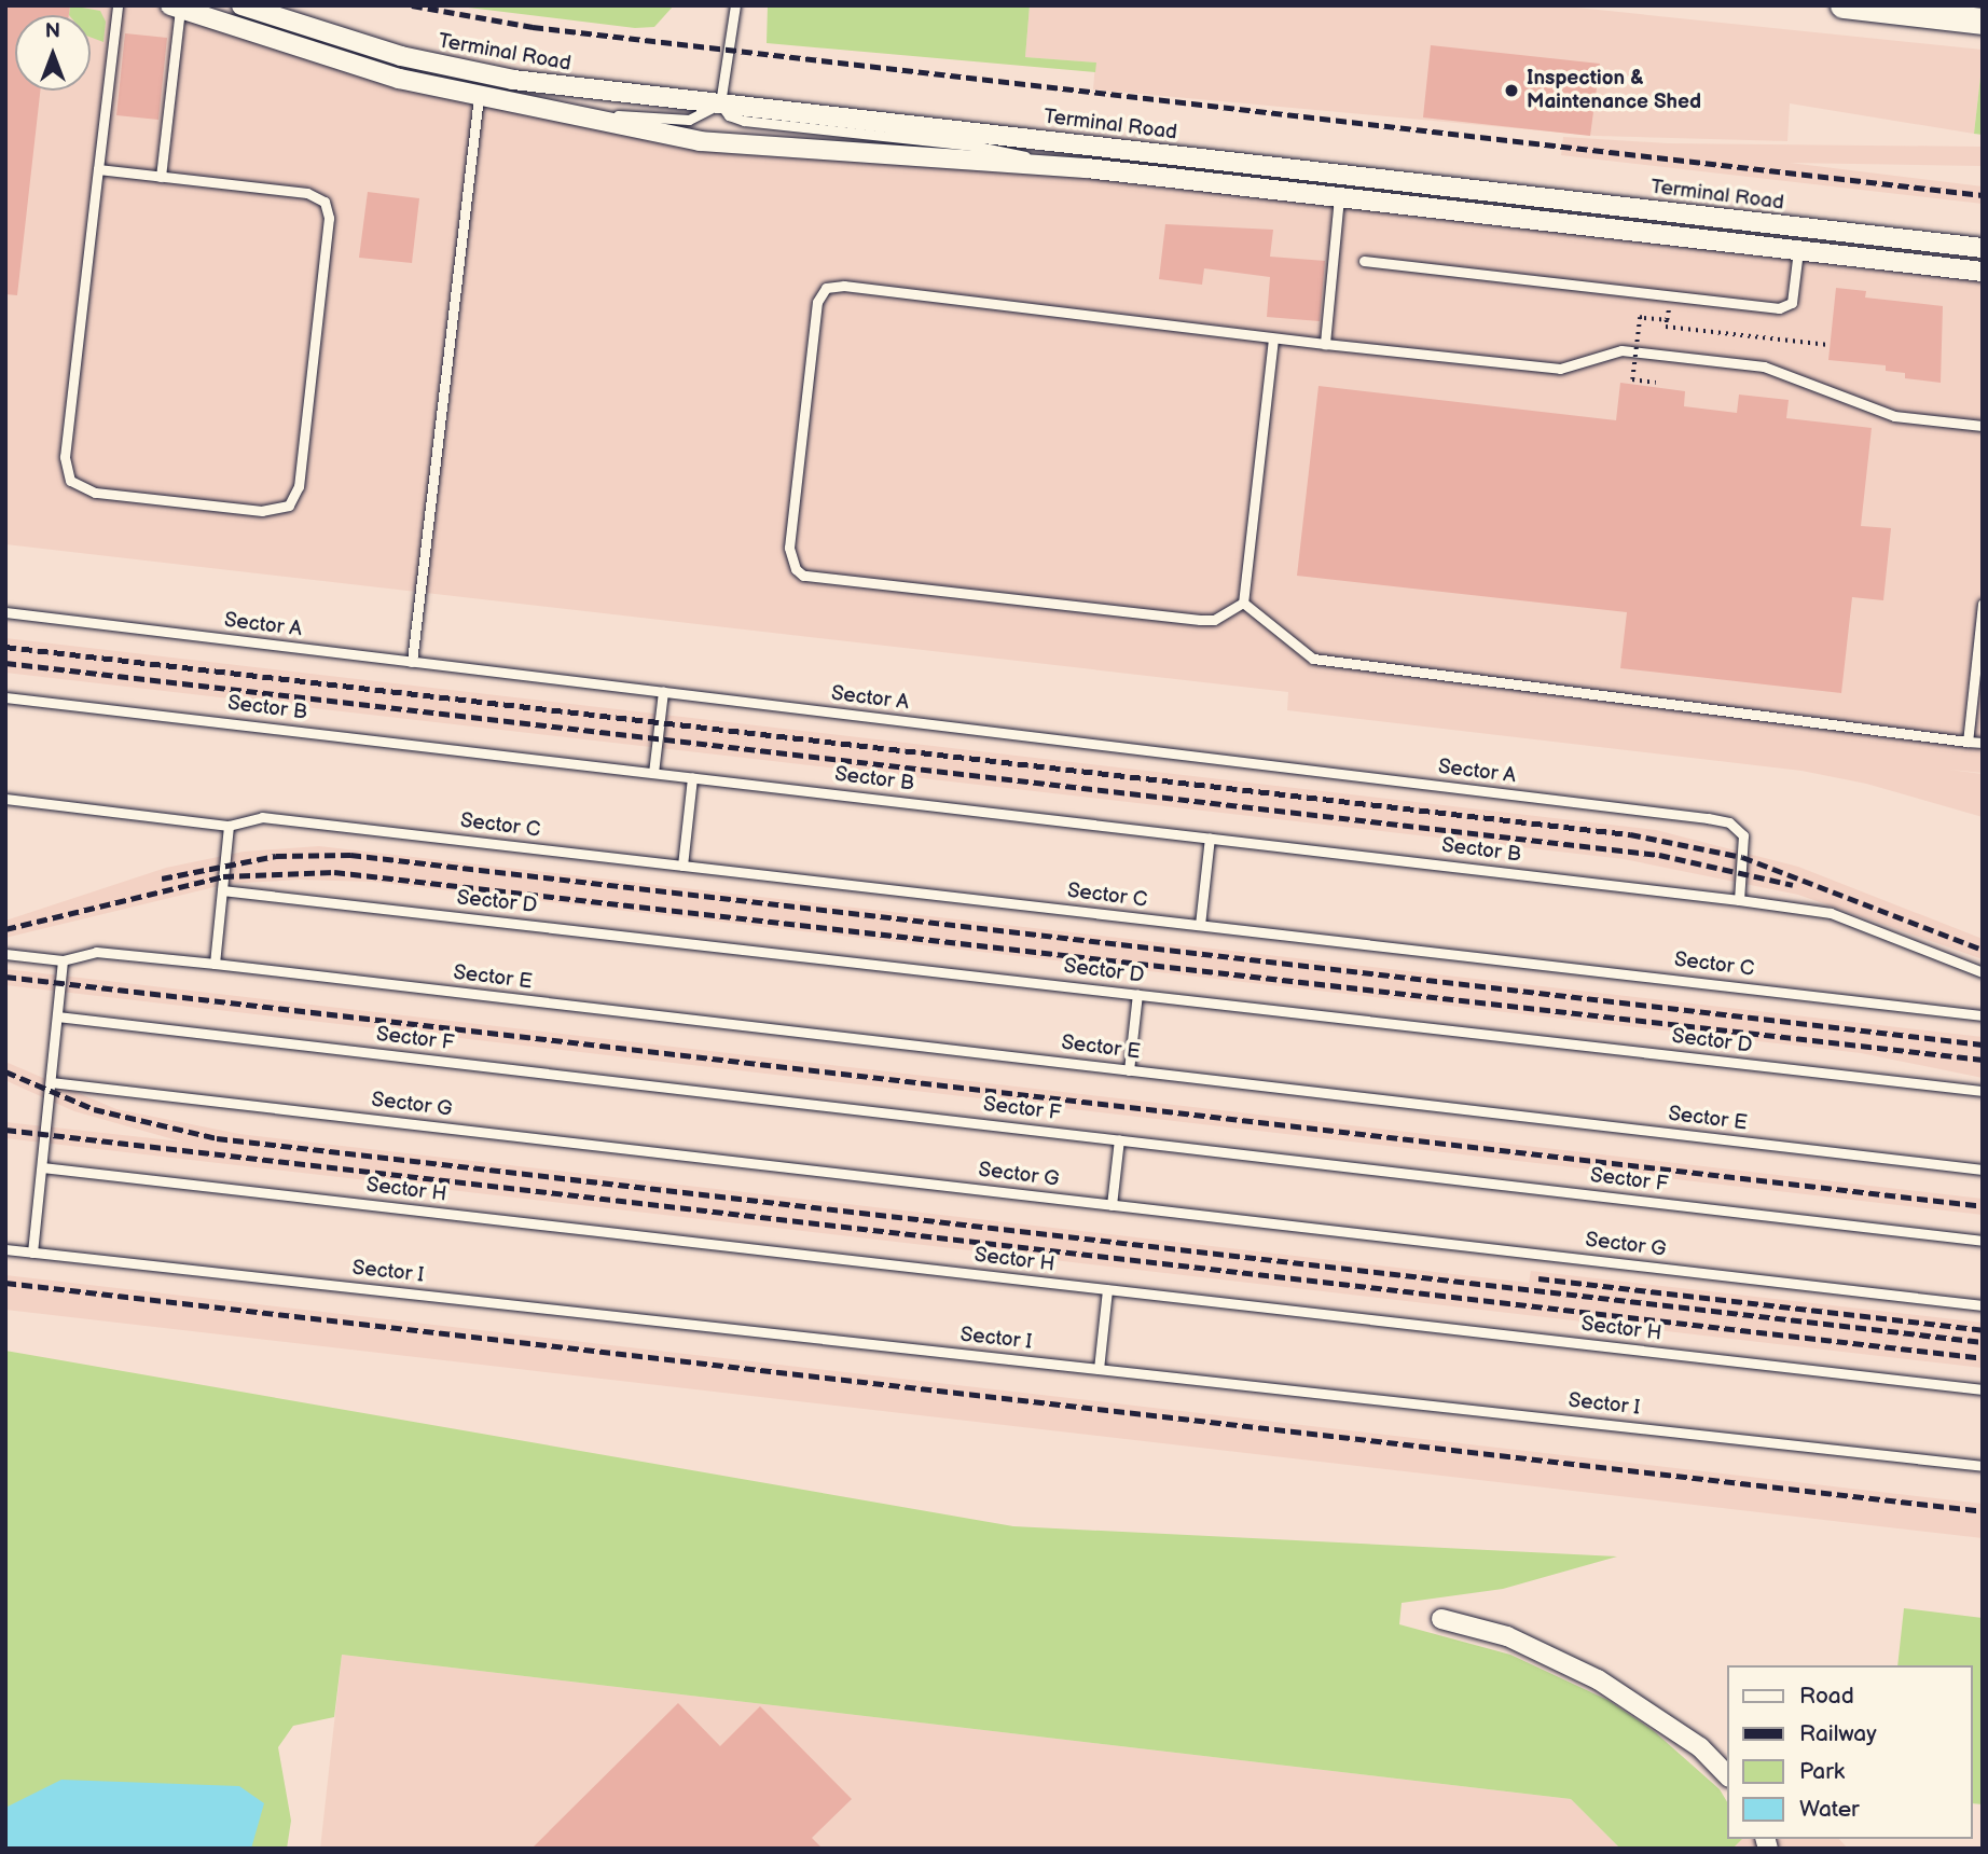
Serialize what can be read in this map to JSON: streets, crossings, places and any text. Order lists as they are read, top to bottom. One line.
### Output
{"streets":{"street":["Terminal Road"],"lane":["Sector A","Sector B","Sector C","Sector D","Sector E","Sector F","Sector G","Sector H","Sector I"]},"crossings":[["Sector A","Sector B"]],"places":["Inspection & Maintenance Shed"],"legend":["Road","Railway","Park","Water"],"north":"top"}
